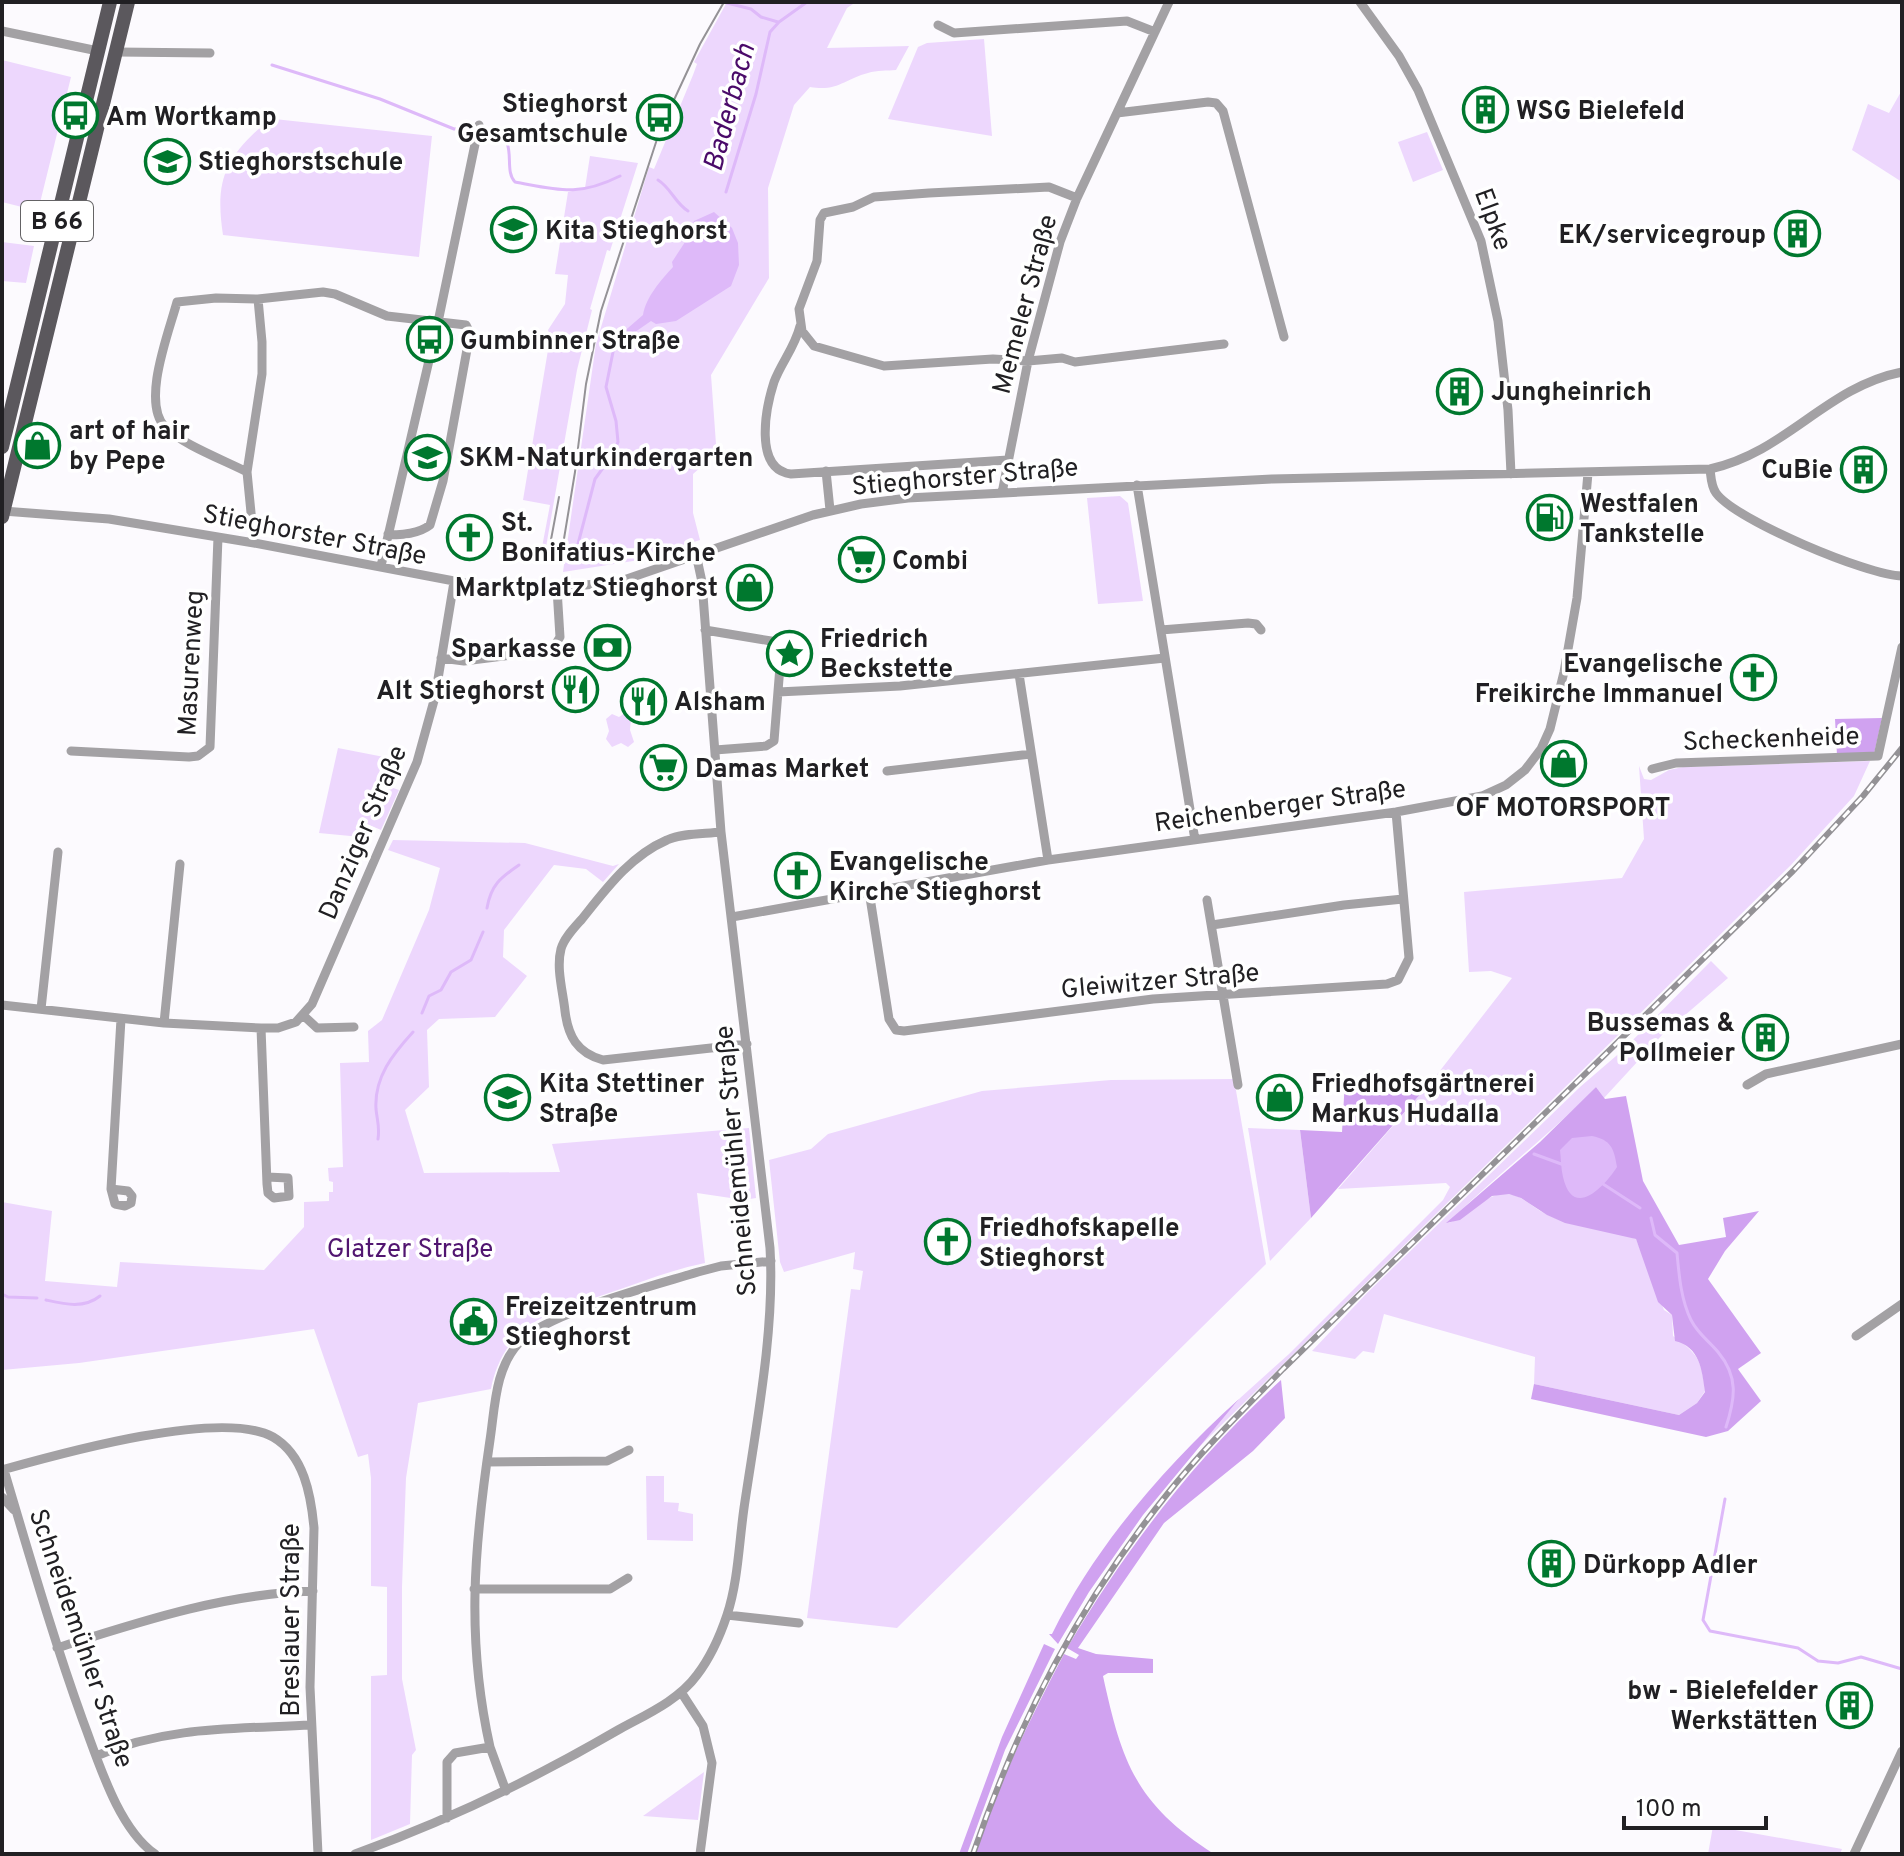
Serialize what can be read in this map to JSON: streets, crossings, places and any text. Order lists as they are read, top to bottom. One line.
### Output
{"streets":{"main road":["B 66"],"street":["Elpke","Memeler Straße","Stieghorster Straße","Masurenweg","Scheckenheide","Reichenberger Straße","Danziger Straße","Gleiwitzer Straße","Schneidemühler Straße","Breslauer Straße"]},"crossings":[["Elpke","Stieghorster Straße"],["B 66","Stieghorster Straße"],["Memeler Straße","Stieghorster Straße"],["Stieghorster Straße","Masurenweg"],["Stieghorster Straße","Reichenberger Straße"],["Stieghorster Straße","Danziger Straße"],["Stieghorster Straße","Schneidemühler Straße"],["Reichenberger Straße","Gleiwitzer Straße"],["Reichenberger Straße","Schneidemühler Straße"],["Schneidemühler Straße","Breslauer Straße"]],"water":["Baderbach"],"parks":["Glatzer Straße"],"places":{"building":["WSG Bielefeld","EK/servicegroup","Jungheinrich","CuBie","Bussemas & Pollmeier","Dürkopp Adler","bw - Bielefelder Werkstätten"],"bus stop":["Am Wortkamp","Stieghorst Gesamtschule","Gumbinner Straße"],"school or university":["Stieghorstschule","Kita Stieghorst","SKM-Naturkindergarten","Kita Stettiner Straße"],"shop":["art of hair by Pepe","Marktplatz Stieghorst","OF MOTORSPORT","Friedhofsgärtnerei Markus Hudalla"],"fuel station":["Westfalen Tankstelle"],"church":["St. Bonifatius-Kirche","Evangelische Freikirche Immanuel","Evangelische Kirche Stieghorst","Friedhofskapelle Stieghorst"],"supermarket":["Combi","Damas Market"],"bank":["Sparkasse"],"place":["Friedrich Beckstette"],"restaurant":["Alt Stieghorst","Alsham"],"public building":["Freizeitzentrum Stieghorst"]},"scale_bar":"100 m"}
